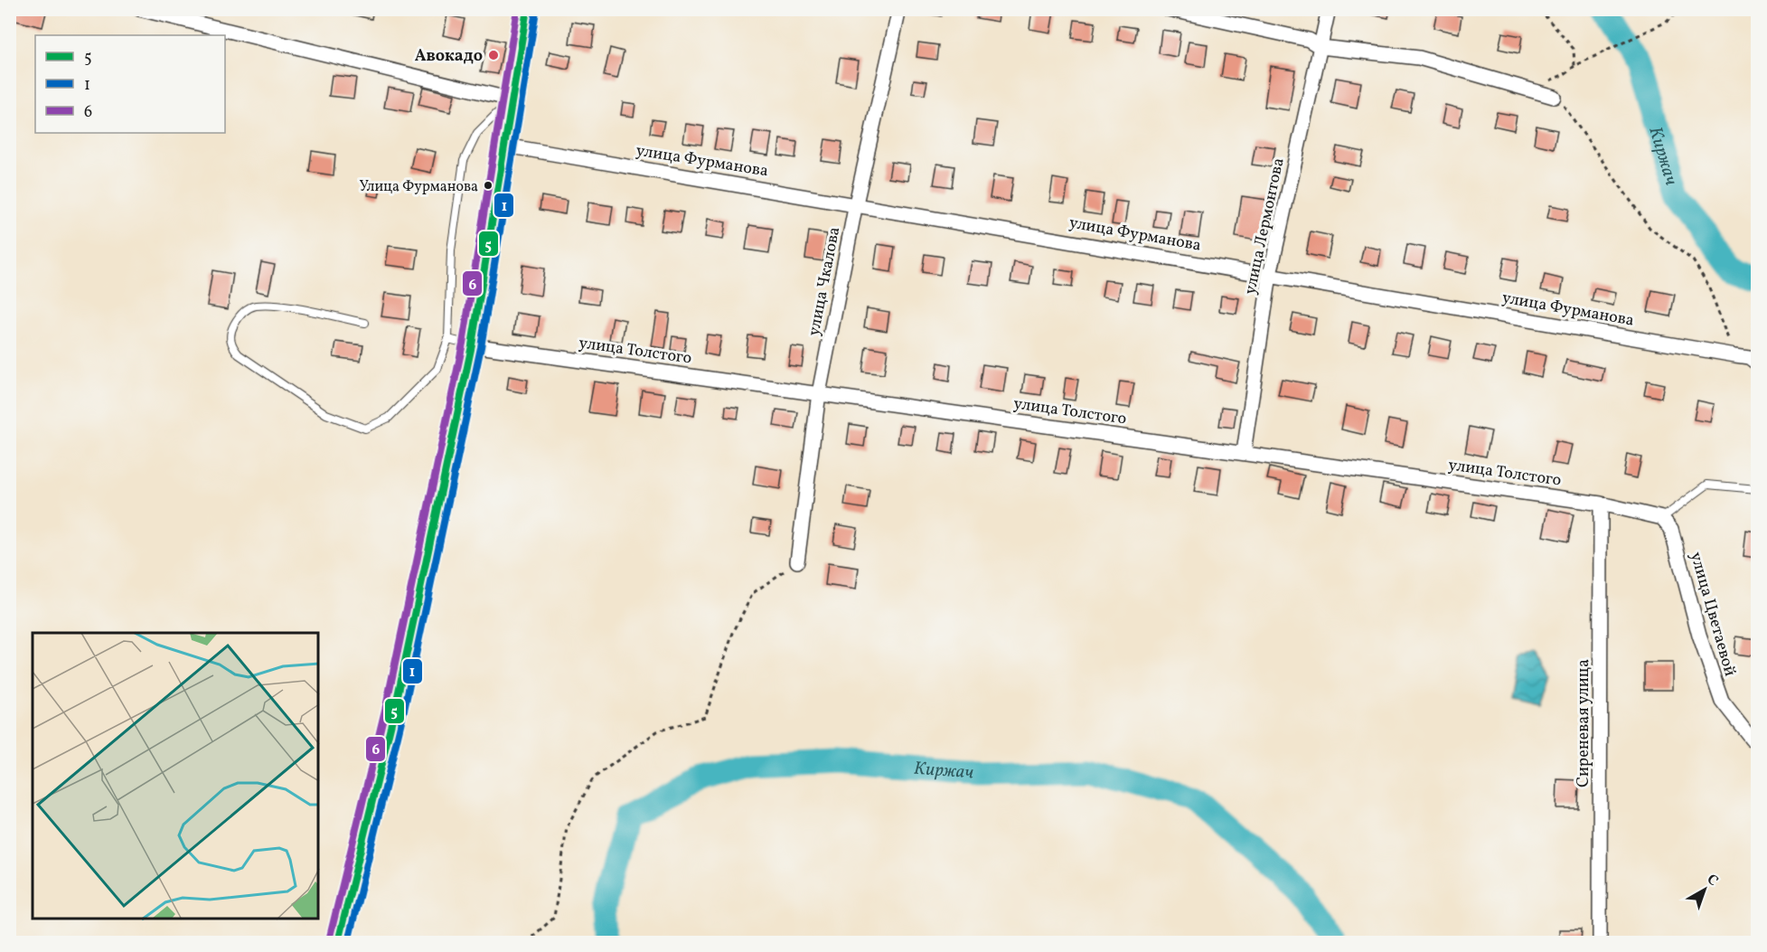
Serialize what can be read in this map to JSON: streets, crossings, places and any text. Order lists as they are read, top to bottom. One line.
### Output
{"streets":{"street":["улица Фурманова","улица Лермонтова","улица Чкалова","улица Толстого","улица Цветаевой","Сиреневая улица"]},"crossings":[["улица Фурманова","улица Лермонтова"],["улица Фурманова","улица Чкалова"],["улица Лермонтова","улица Толстого"],["улица Чкалова","улица Толстого"],["улица Толстого","улица Цветаевой"],["улица Толстого","Сиреневая улица"]],"water":["Киржач"],"places":["Авокадо","Улица Фурманова"],"lines":["transit line 5","transit line 6","transit line 1"],"legend":["5","1","6"],"north":"top right"}
